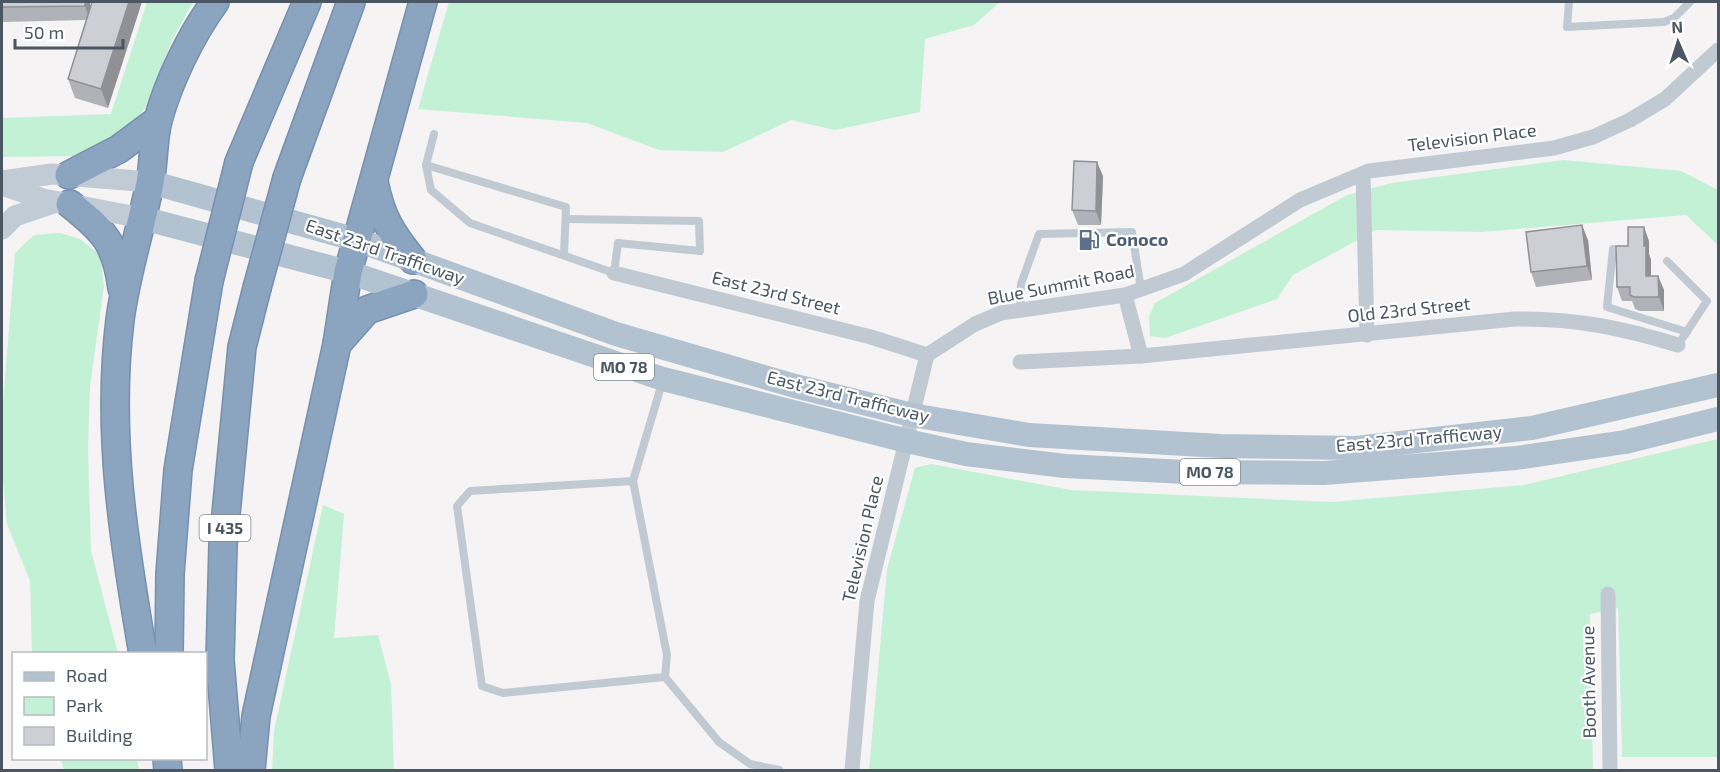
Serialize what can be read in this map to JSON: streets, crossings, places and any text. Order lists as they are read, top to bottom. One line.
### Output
{"streets":{"highway":["I 435"],"main road":["East 23rd Trafficway","MO 78"],"street":["Television Place","Blue Summit Road","East 23rd Street","Old 23rd Street","Booth Avenue"]},"crossings":[["Television Place","East 23rd Trafficway"],["Television Place","Blue Summit Road"],["Television Place","East 23rd Street"],["Blue Summit Road","East 23rd Street"]],"places":{"fuel station":["Conoco"]},"legend":["Road","Park","Building"],"scale_bar":"50 m","north":"top"}
